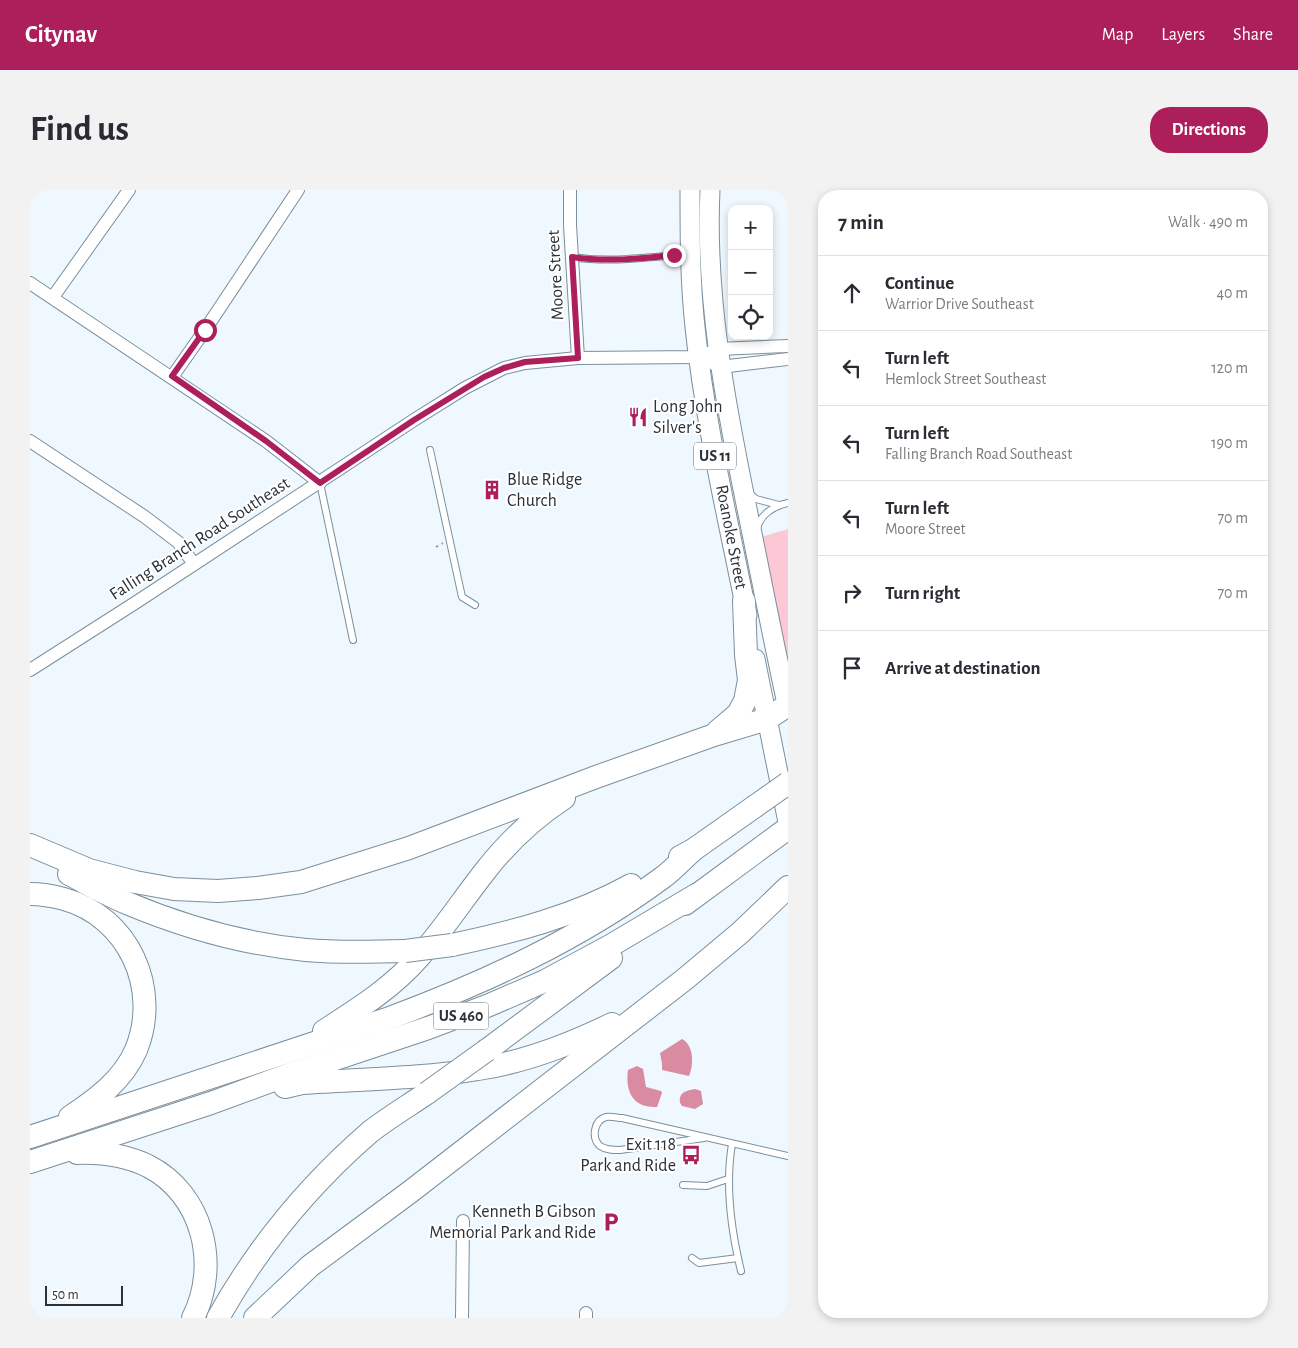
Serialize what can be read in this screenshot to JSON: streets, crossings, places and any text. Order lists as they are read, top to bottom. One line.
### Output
{"streets":{"highway":["US 460"],"main road":["US 11","Roanoke Street"],"street":["Moore Street","Falling Branch Road Southeast"]},"crossings":[["Moore Street","Falling Branch Road Southeast"],["Roanoke Street","Falling Branch Road Southeast"]],"places":{"restaurant":["Long John Silver's"],"building":["Blue Ridge Church"],"bus stop":["Exit 118 Park and Ride"],"parking":["Kenneth B Gibson Memorial Park and Ride"]},"scale_bar":"50 m","page":{"header":"Citynav","nav":["Map","Layers","Share"],"buttons":"Directions","title":"Find us","heading":["7 min","Walk · 490 m"],"map_buttons":["+","−"],"list":[["Continue","Warrior Drive Southeast","40 m"],["Turn left","Hemlock Street Southeast","120 m"],["Turn left","Falling Branch Road Southeast","190 m"],["Turn left","Moore Street","70 m"],["Turn right","70 m"],"Arrive at destination"],"scale":"50 m"}}
